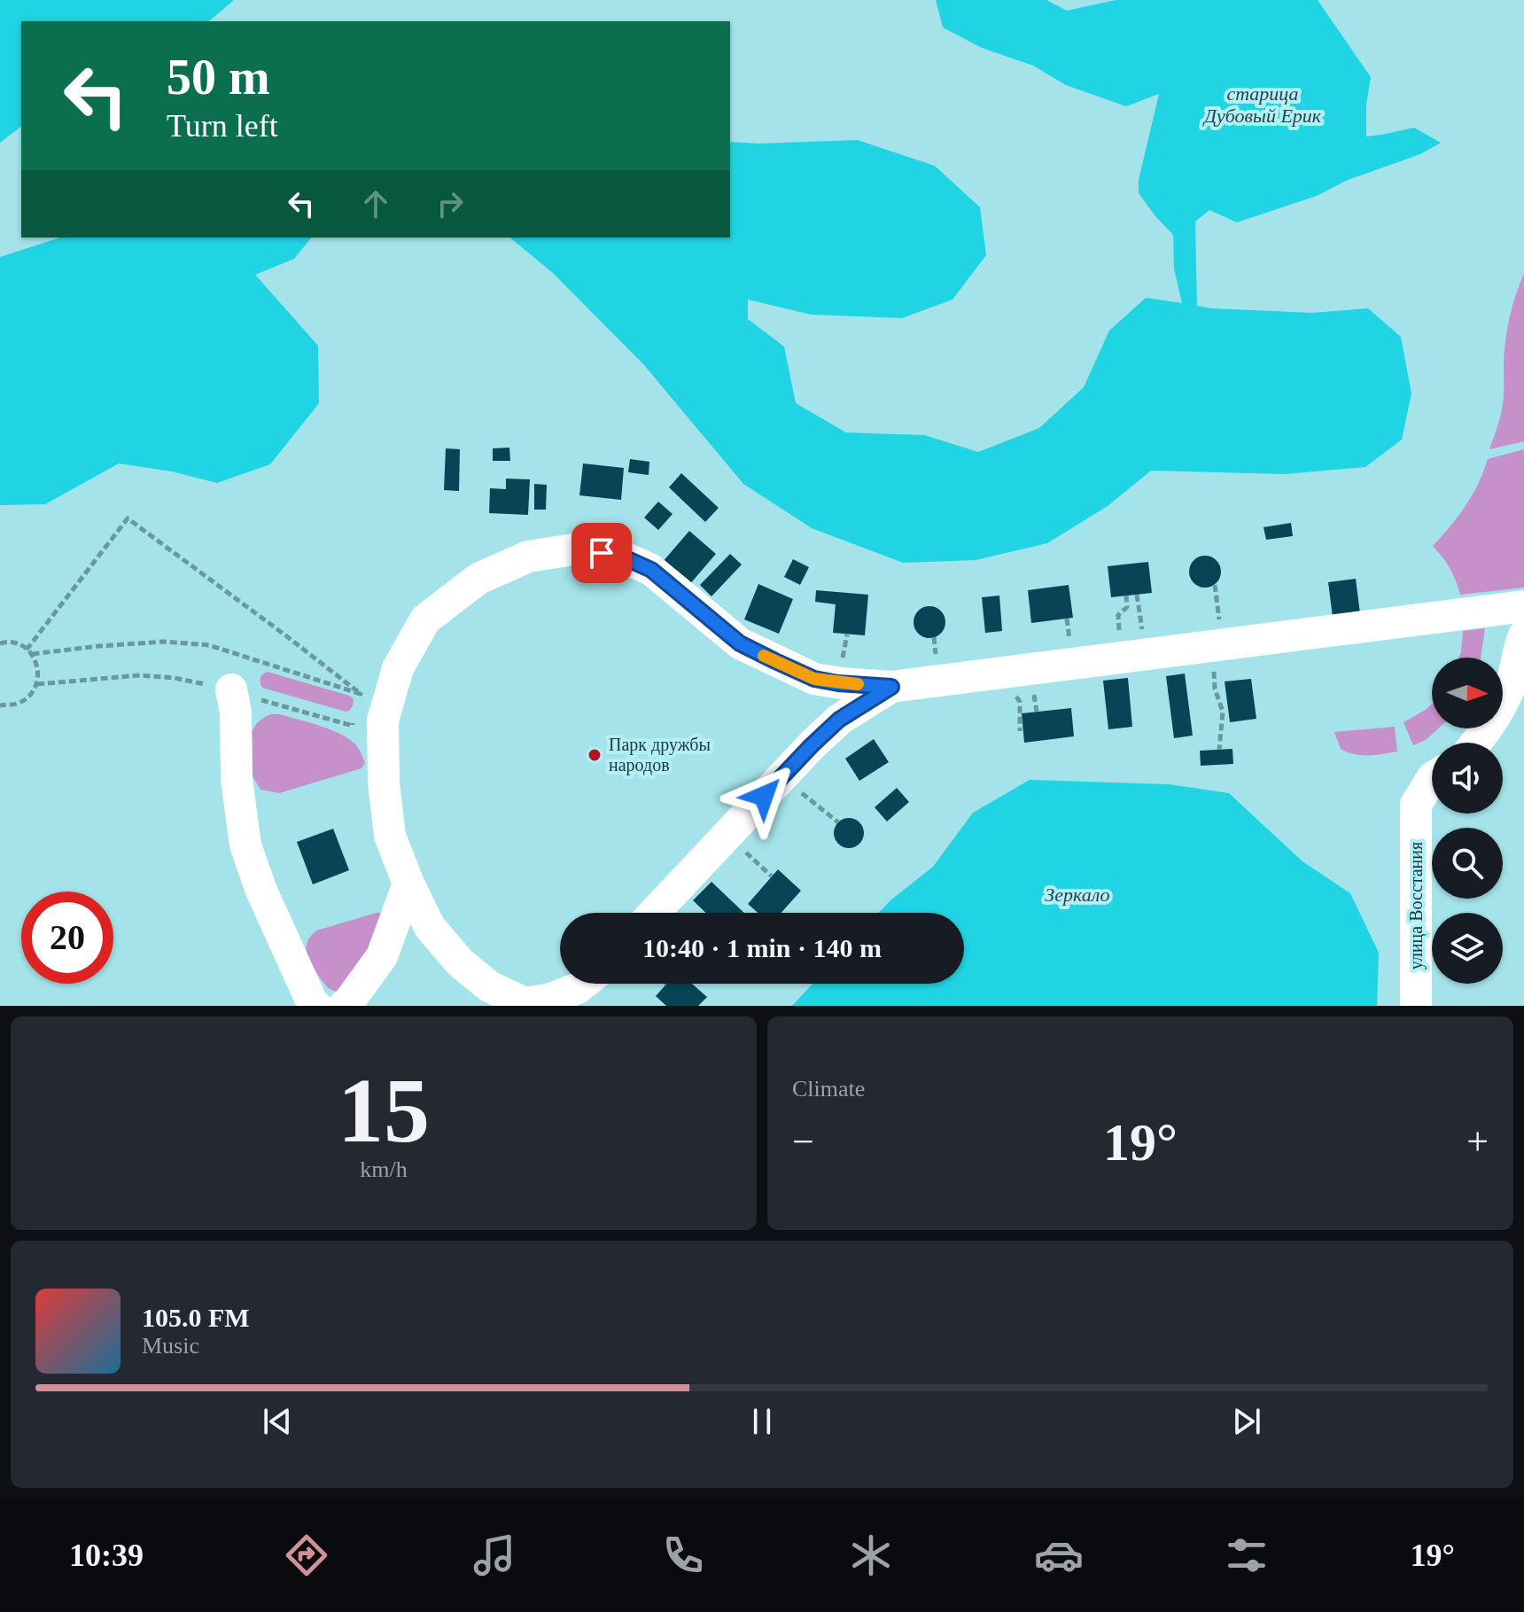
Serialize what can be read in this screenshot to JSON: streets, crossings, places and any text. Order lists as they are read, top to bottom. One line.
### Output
{"streets":{"street":["улица Восстания"]},"water":["старица Дубовый Ерик","Зеркало"],"places":["Парк дружбы народов"],"north":"right","page":{"turn":["50 m","Turn left"],"limit":"20","trip":"10:40 · 1 min · 140 m","tile":[["15","km/h"],"Climate"],"heat":["−","19°","+"],"song":["105.0 FM","Music"],"tabs":["10:39","19°"]}}
